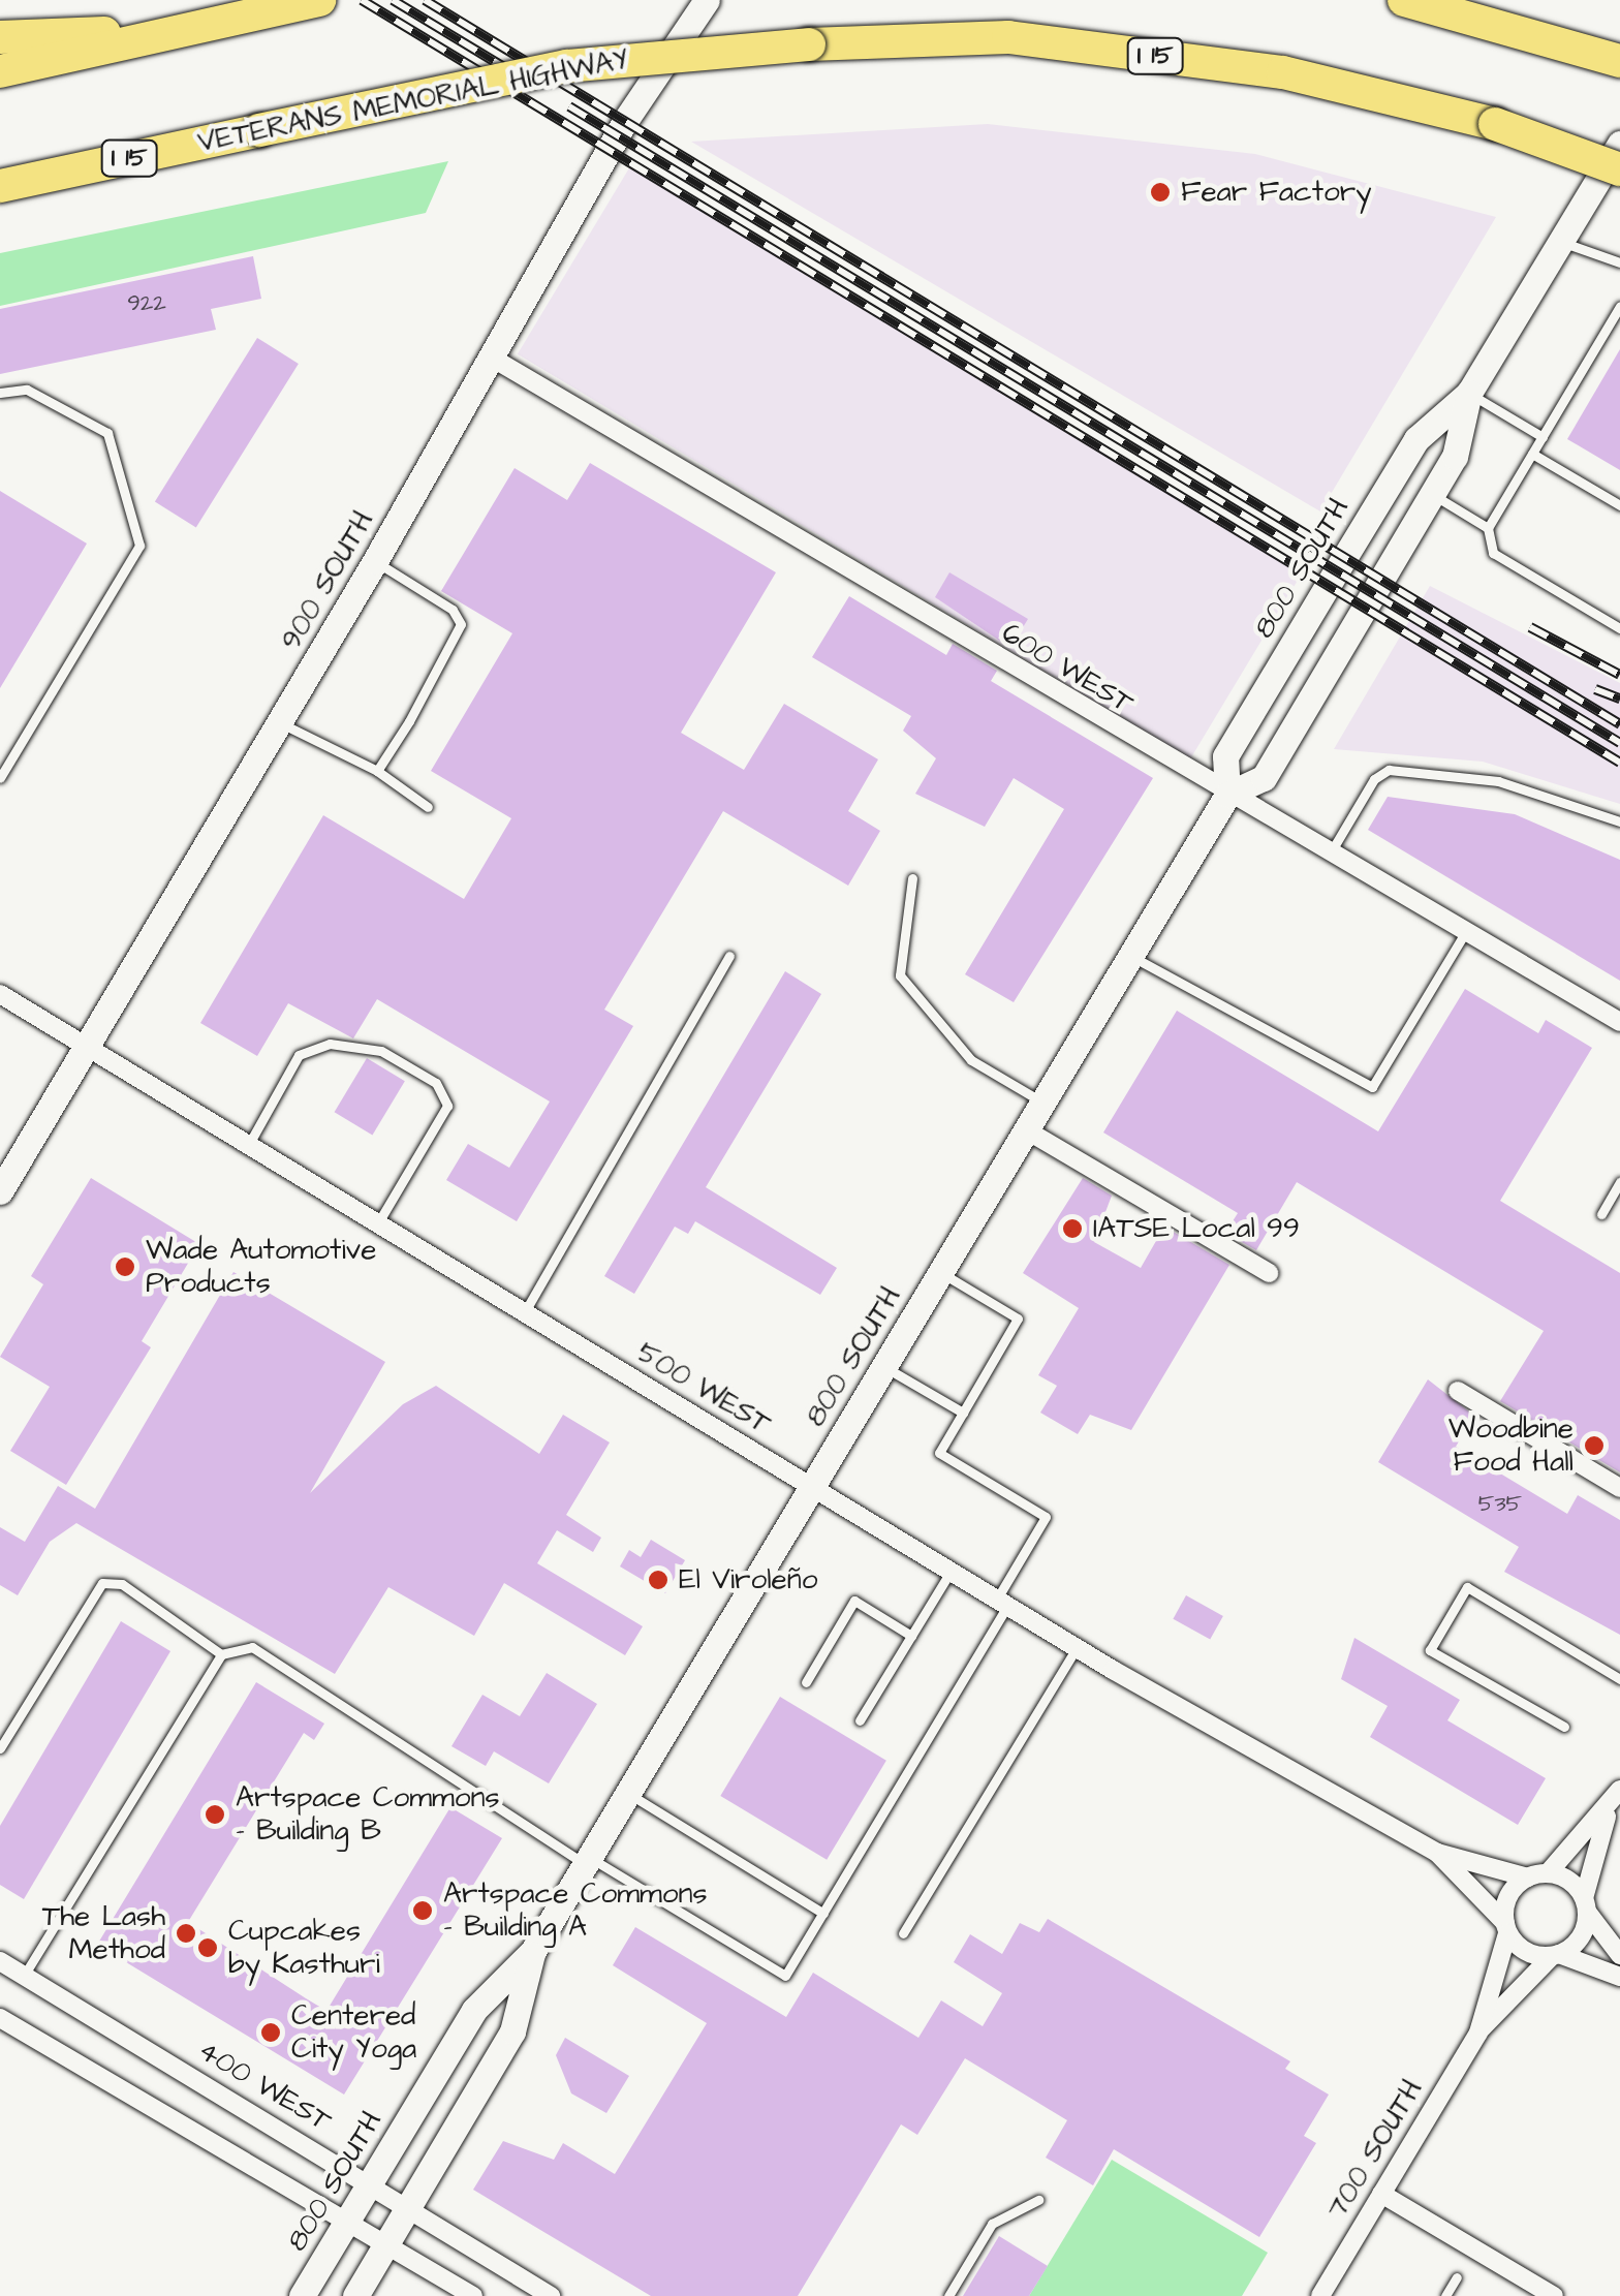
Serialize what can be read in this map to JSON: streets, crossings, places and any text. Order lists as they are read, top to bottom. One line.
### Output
{"streets":{"highway":["I 15","VETERANS MEMORIAL HIGHWAY"],"street":["800 SOUTH","900 SOUTH","600 WEST","500 WEST","400 WEST","700 SOUTH"]},"crossings":[["800 SOUTH","600 WEST"],["800 SOUTH","500 WEST"],["800 SOUTH","400 WEST"],["900 SOUTH","600 WEST"],["900 SOUTH","500 WEST"],["500 WEST","700 SOUTH"]],"places":["Fear Factory","IATSE Local 99","Wade Automotive Products","Woodbine Food Hall","El Viroleño","Artspace Commons - Building B","Artspace Commons - Building A","The Lash Method","Cupcakes by Kasthuri","Centered City Yoga"],"house_numbers":["922","535"]}
